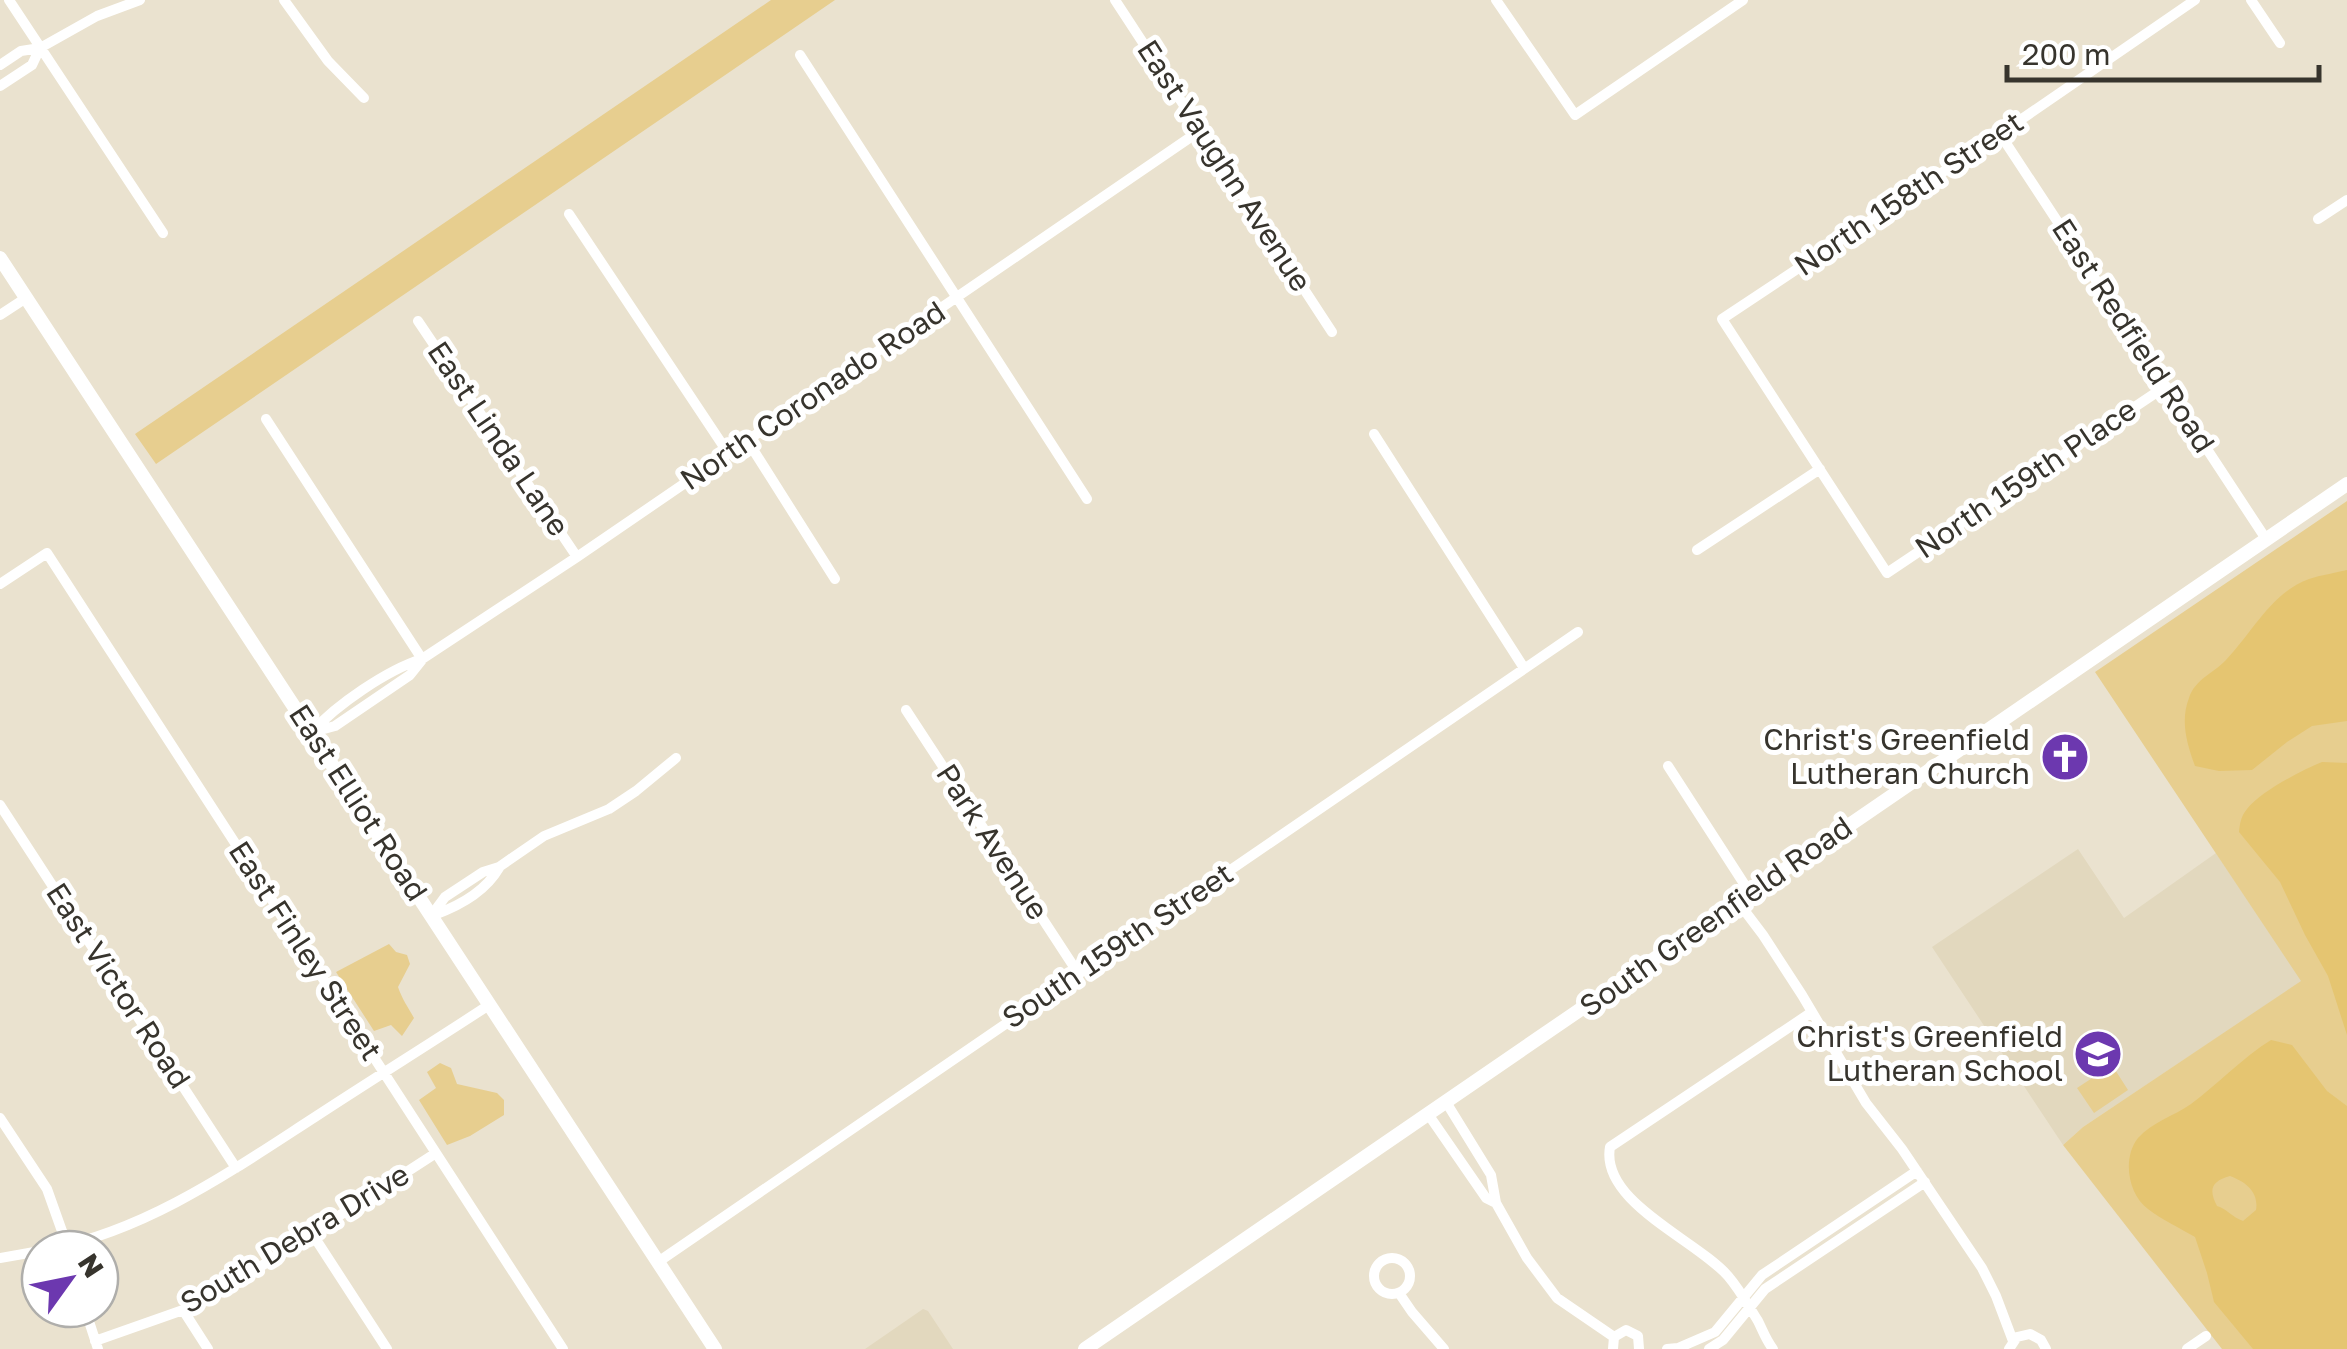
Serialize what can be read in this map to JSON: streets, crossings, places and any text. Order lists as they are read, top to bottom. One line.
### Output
{"streets":{"main road":["East Elliot Road","South Greenfield Road"],"street":["East Vaughn Avenue","North 158th Street","East Redfield Road","North Coronado Road","East Linda Lane","North 159th Place","Park Avenue","South 159th Street","East Finley Street","East Victor Road","South Debra Drive"]},"crossings":[["East Vaughn Avenue","North Coronado Road"],["North 158th Street","East Redfield Road"],["North 158th Street","North 159th Place"],["East Redfield Road","North 159th Place"],["East Redfield Road","South Greenfield Road"],["North Coronado Road","East Linda Lane"],["North Coronado Road","East Elliot Road"],["East Elliot Road","South 159th Street"],["Park Avenue","South 159th Street"],["East Finley Street","South Debra Drive"]],"places":{"church":["Christ's Greenfield Lutheran Church"],"school or university":["Christ's Greenfield Lutheran School"]},"scale_bar":"200 m","north":"top right"}
